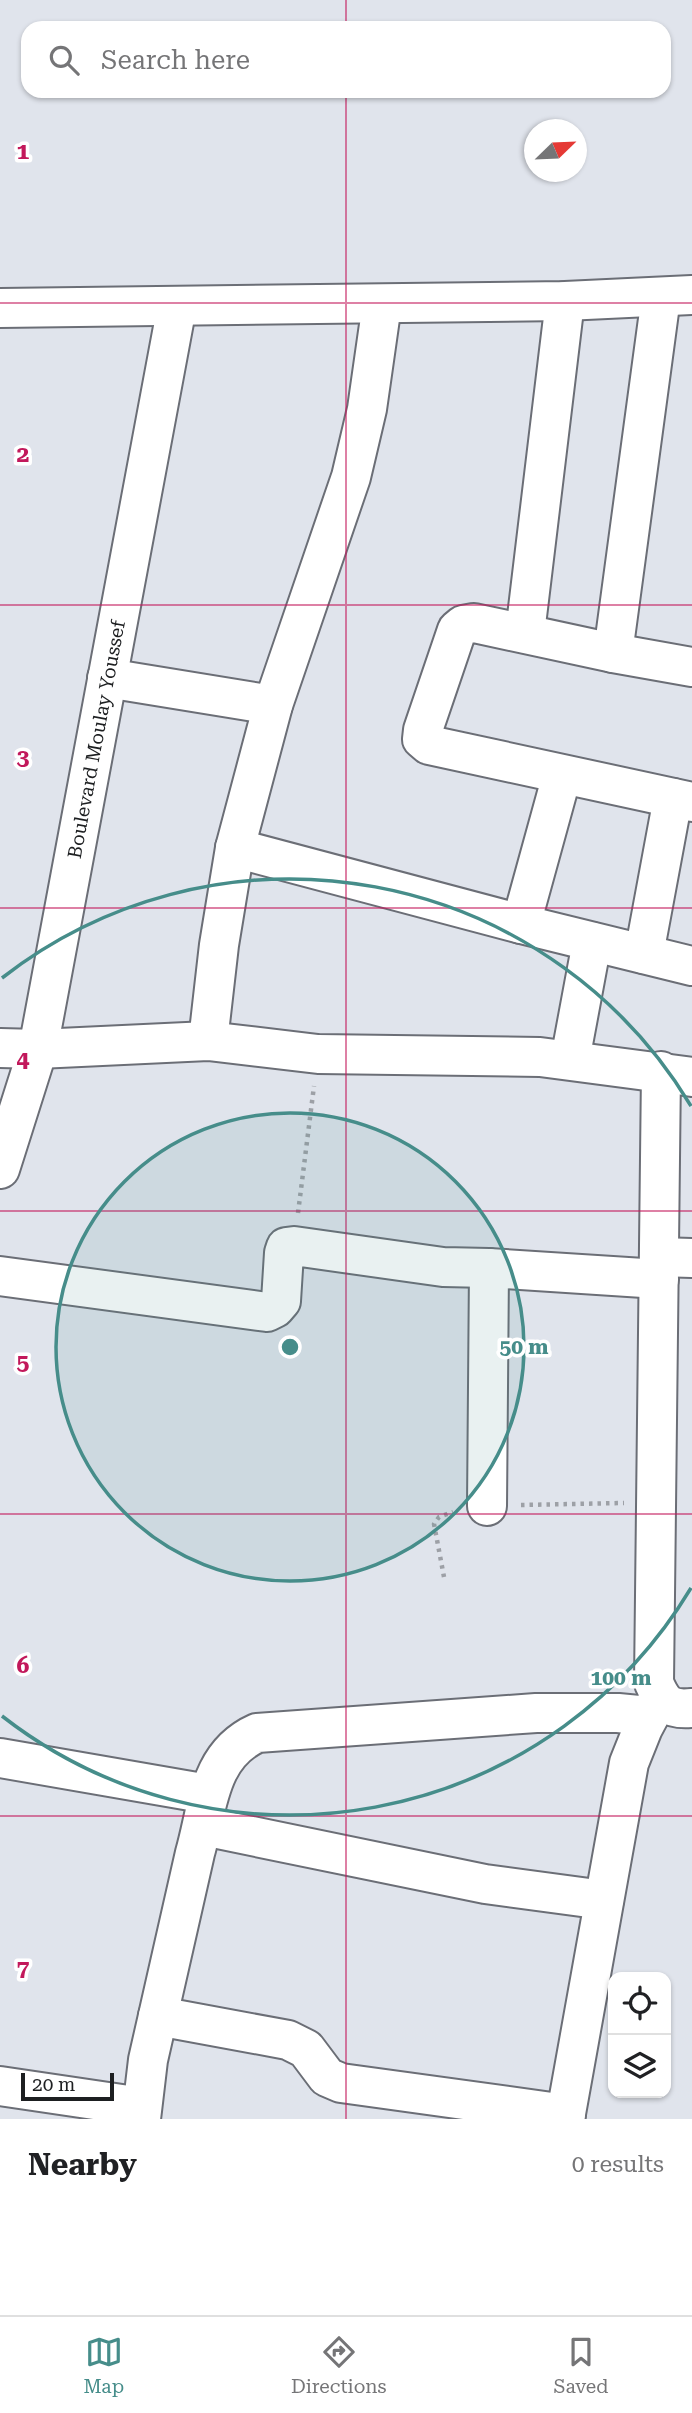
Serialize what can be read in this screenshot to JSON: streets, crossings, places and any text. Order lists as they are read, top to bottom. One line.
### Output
{"streets":{"street":["Boulevard Moulay Youssef"]},"scale_bar":"20 m","north":"top right","page":{"search":"Search here","scale":"20 m","heading":["Nearby","0 results"],"nav":["Map","Directions","Saved"]},"grid":{"rows":["1","2","3","4","5","6","7"]},"rings":["50 m","100 m"]}
